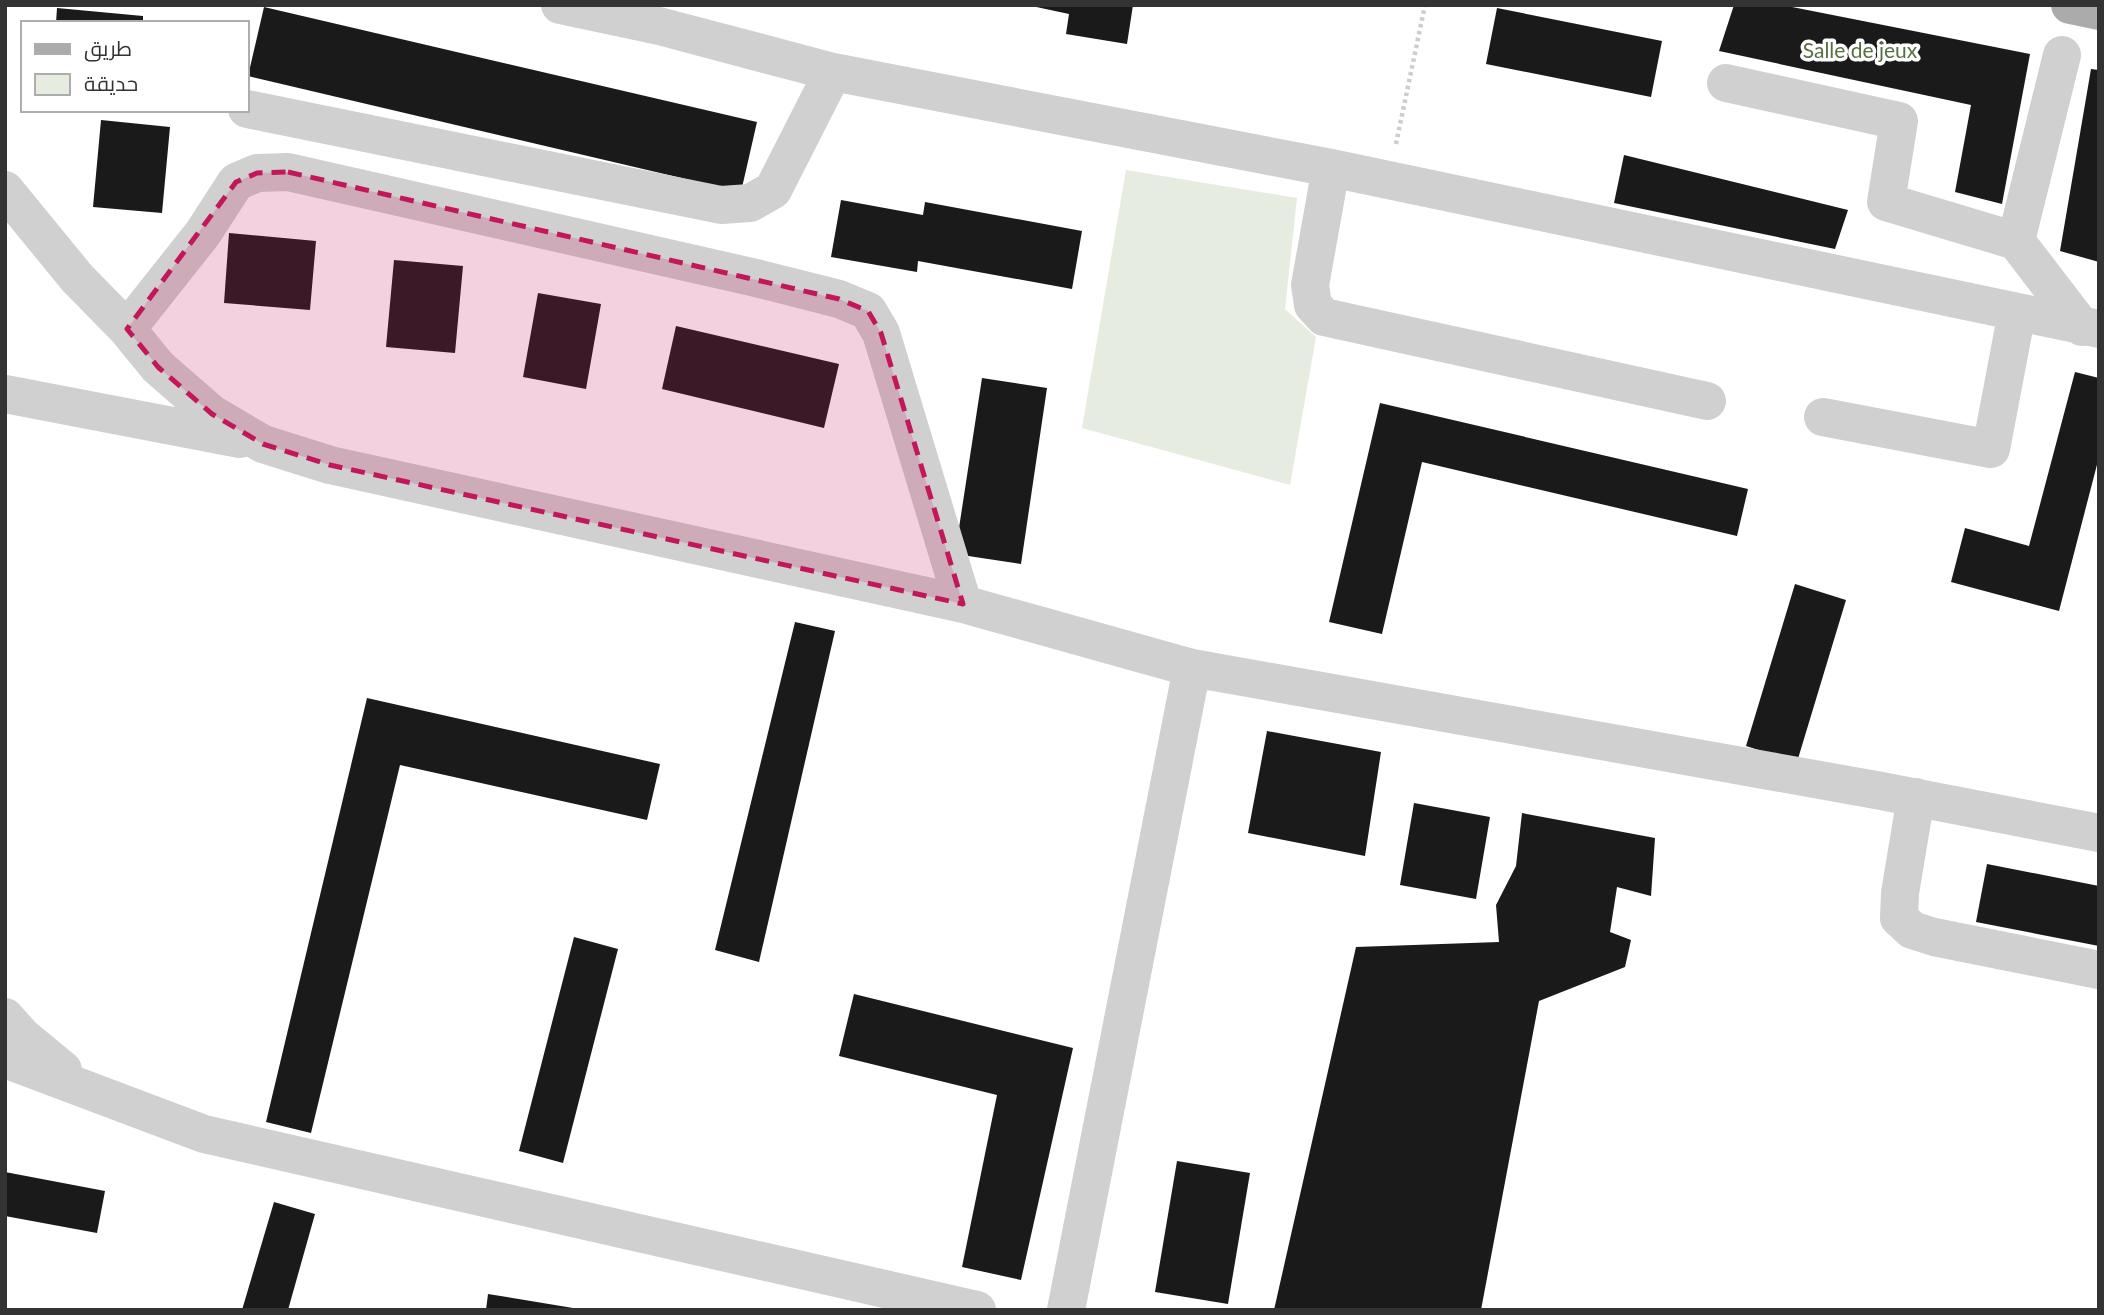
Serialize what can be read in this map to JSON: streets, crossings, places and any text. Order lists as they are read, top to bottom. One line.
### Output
{"parks":["Salle de jeux"],"legend":["طريق","حديقة"]}
